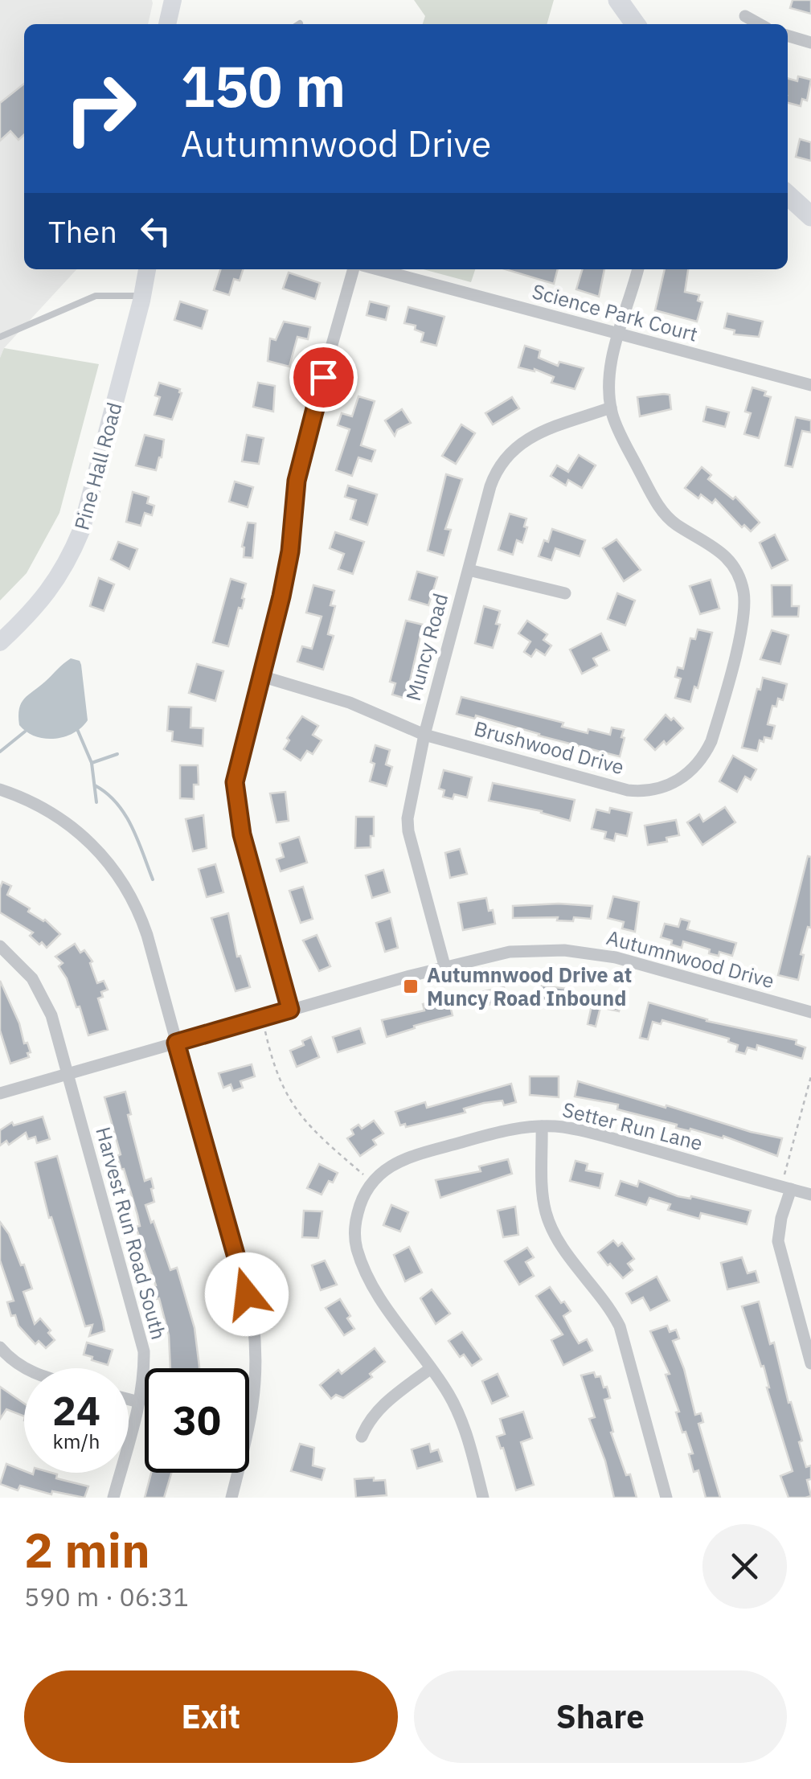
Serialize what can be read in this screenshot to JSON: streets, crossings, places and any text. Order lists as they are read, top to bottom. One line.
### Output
{"streets":{"street":["Science Park Court","Pine Hall Road","Muncy Road","Brushwood Drive","Autumnwood Drive","Setter Run Lane","Harvest Run Road South"]},"crossings":[["Science Park Court","Brushwood Drive"],["Muncy Road","Brushwood Drive"],["Muncy Road","Autumnwood Drive"],["Autumnwood Drive","Harvest Run Road South"]],"places":{"transit":["Autumnwood Drive at Muncy Road Inbound"]},"page":{"turn":["150 m","Autumnwood Drive"],"then":"Then","speed":"24 km/h","limit":"30","heading":["2 min","590 m · 06:31"],"buttons":["Exit","Share"]}}
